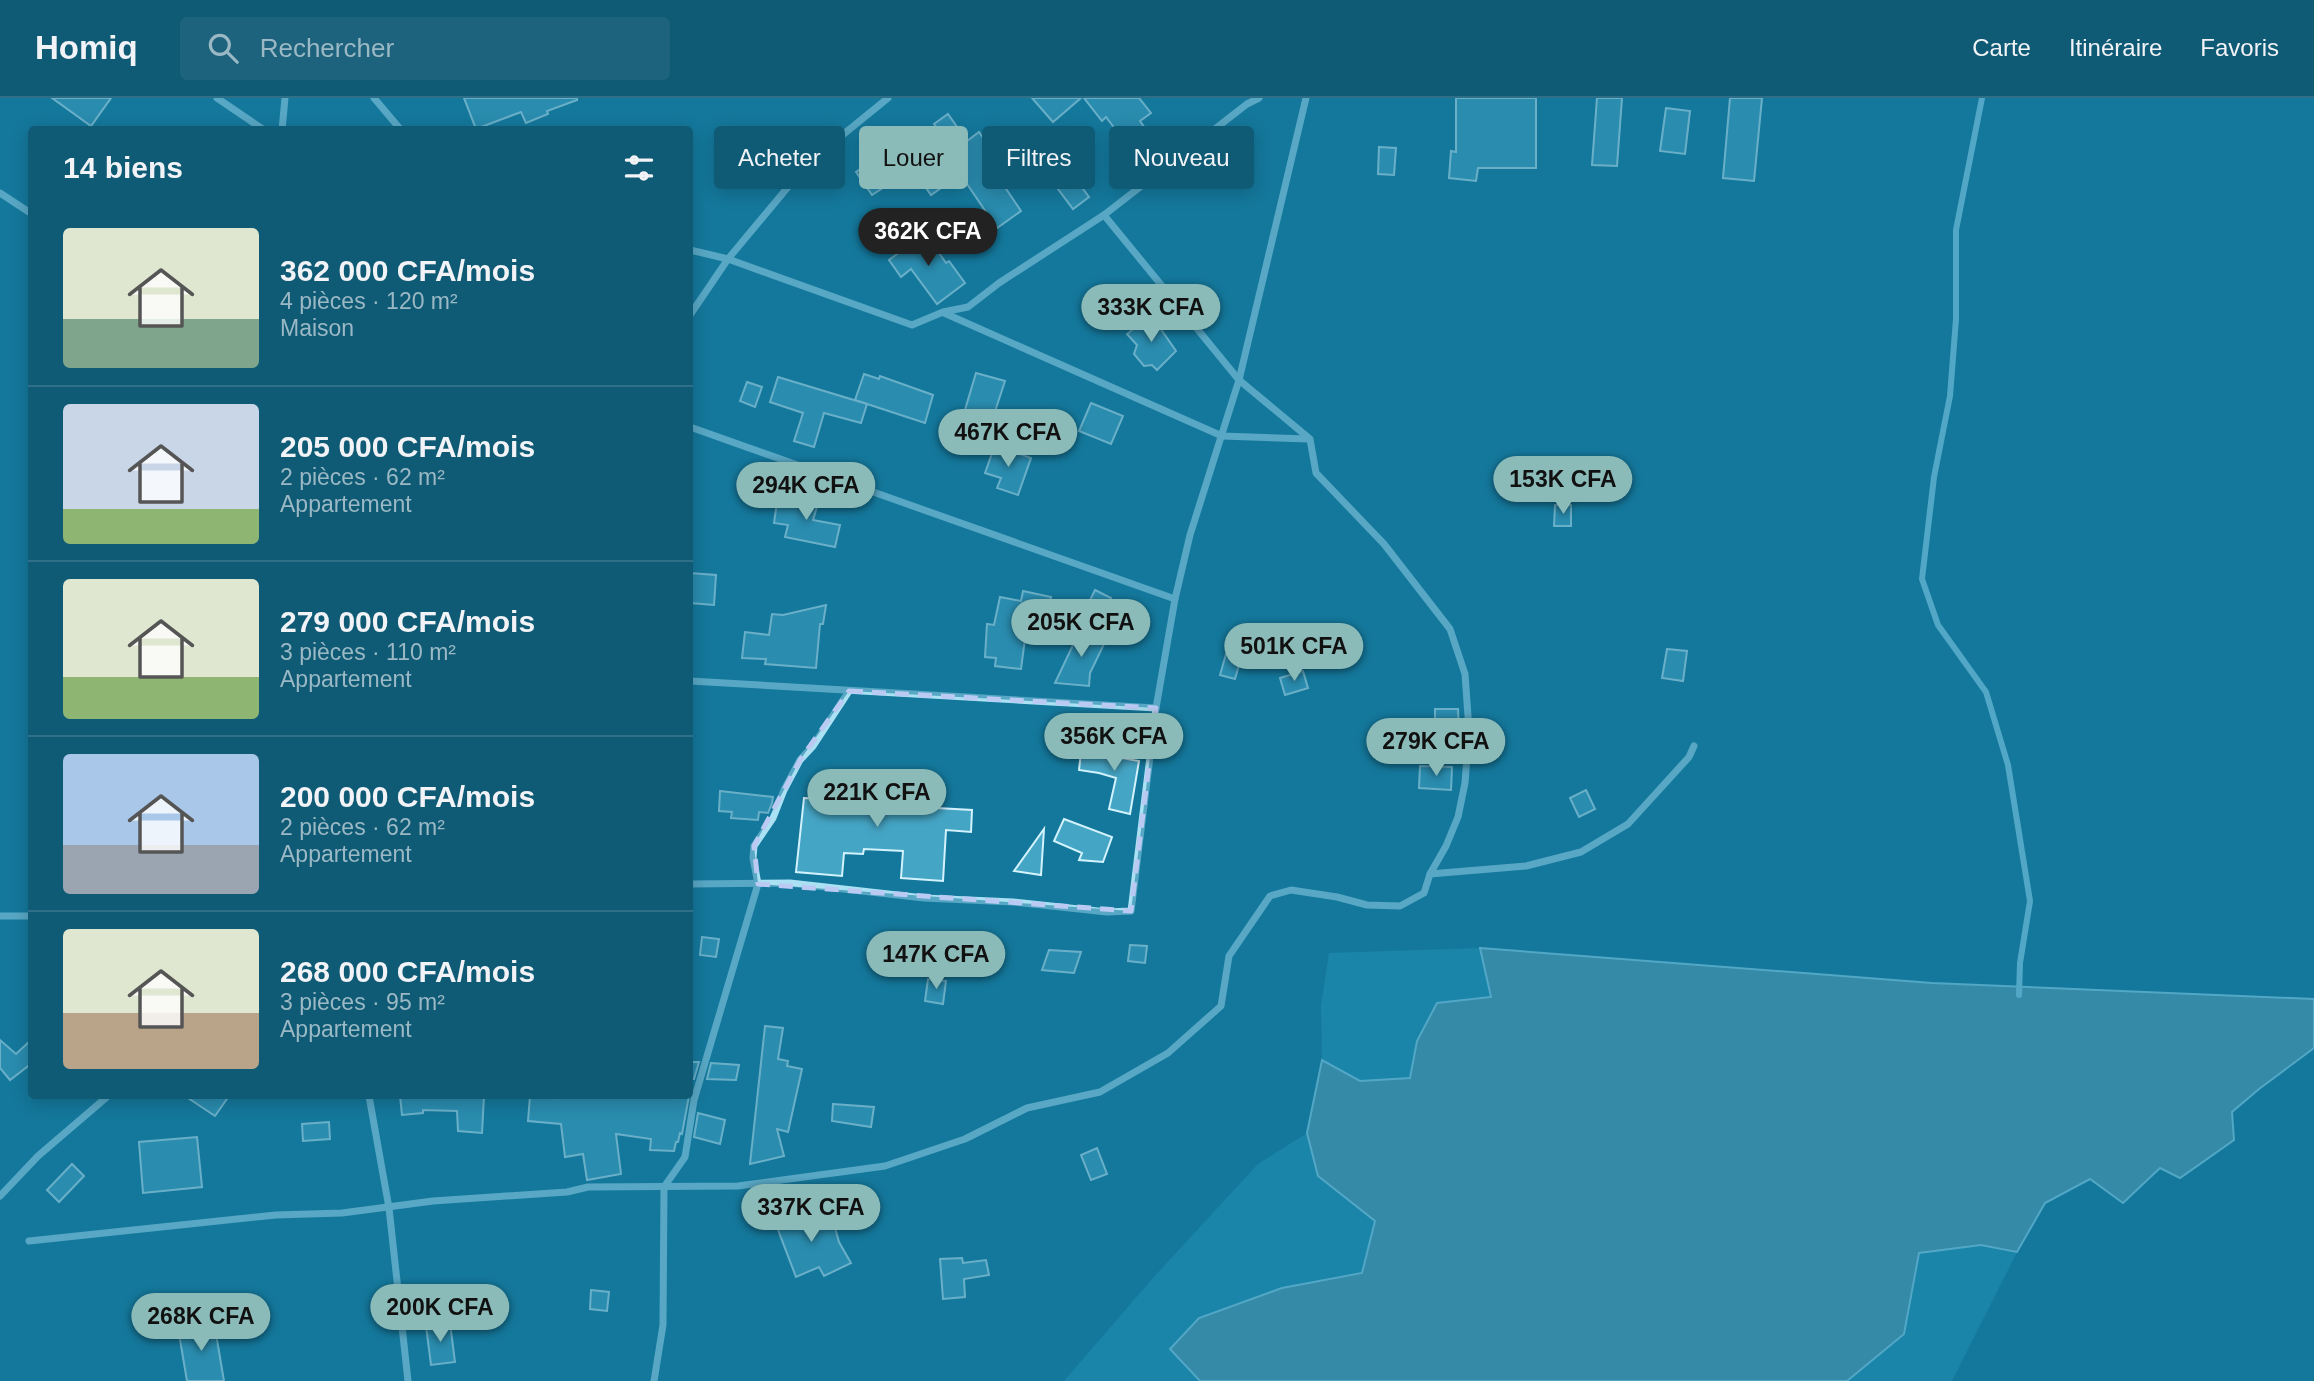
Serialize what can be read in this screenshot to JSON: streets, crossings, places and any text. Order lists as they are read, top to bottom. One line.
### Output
{"page":{"header":"Homiq","search":"Rechercher","nav":["Carte","Itinéraire","Favoris"],"chip":["Acheter","Louer","Filtres","Nouveau"],"heading":"14 biens","price":["362K CFA","333K CFA","467K CFA","153K CFA","294K CFA","205K CFA","501K CFA","356K CFA","279K CFA","221K CFA","147K CFA","337K CFA","200K CFA","268K CFA"],"list":[{"name":"362 000 CFA/mois","note":"4 pièces · 120 m² · Maison"},{"name":"205 000 CFA/mois","note":"2 pièces · 62 m² · Appartement"},{"name":"279 000 CFA/mois","note":"3 pièces · 110 m² · Appartement"},{"name":"200 000 CFA/mois","note":"2 pièces · 62 m² · Appartement"},{"name":"268 000 CFA/mois","note":"3 pièces · 95 m² · Appartement"}]}}
